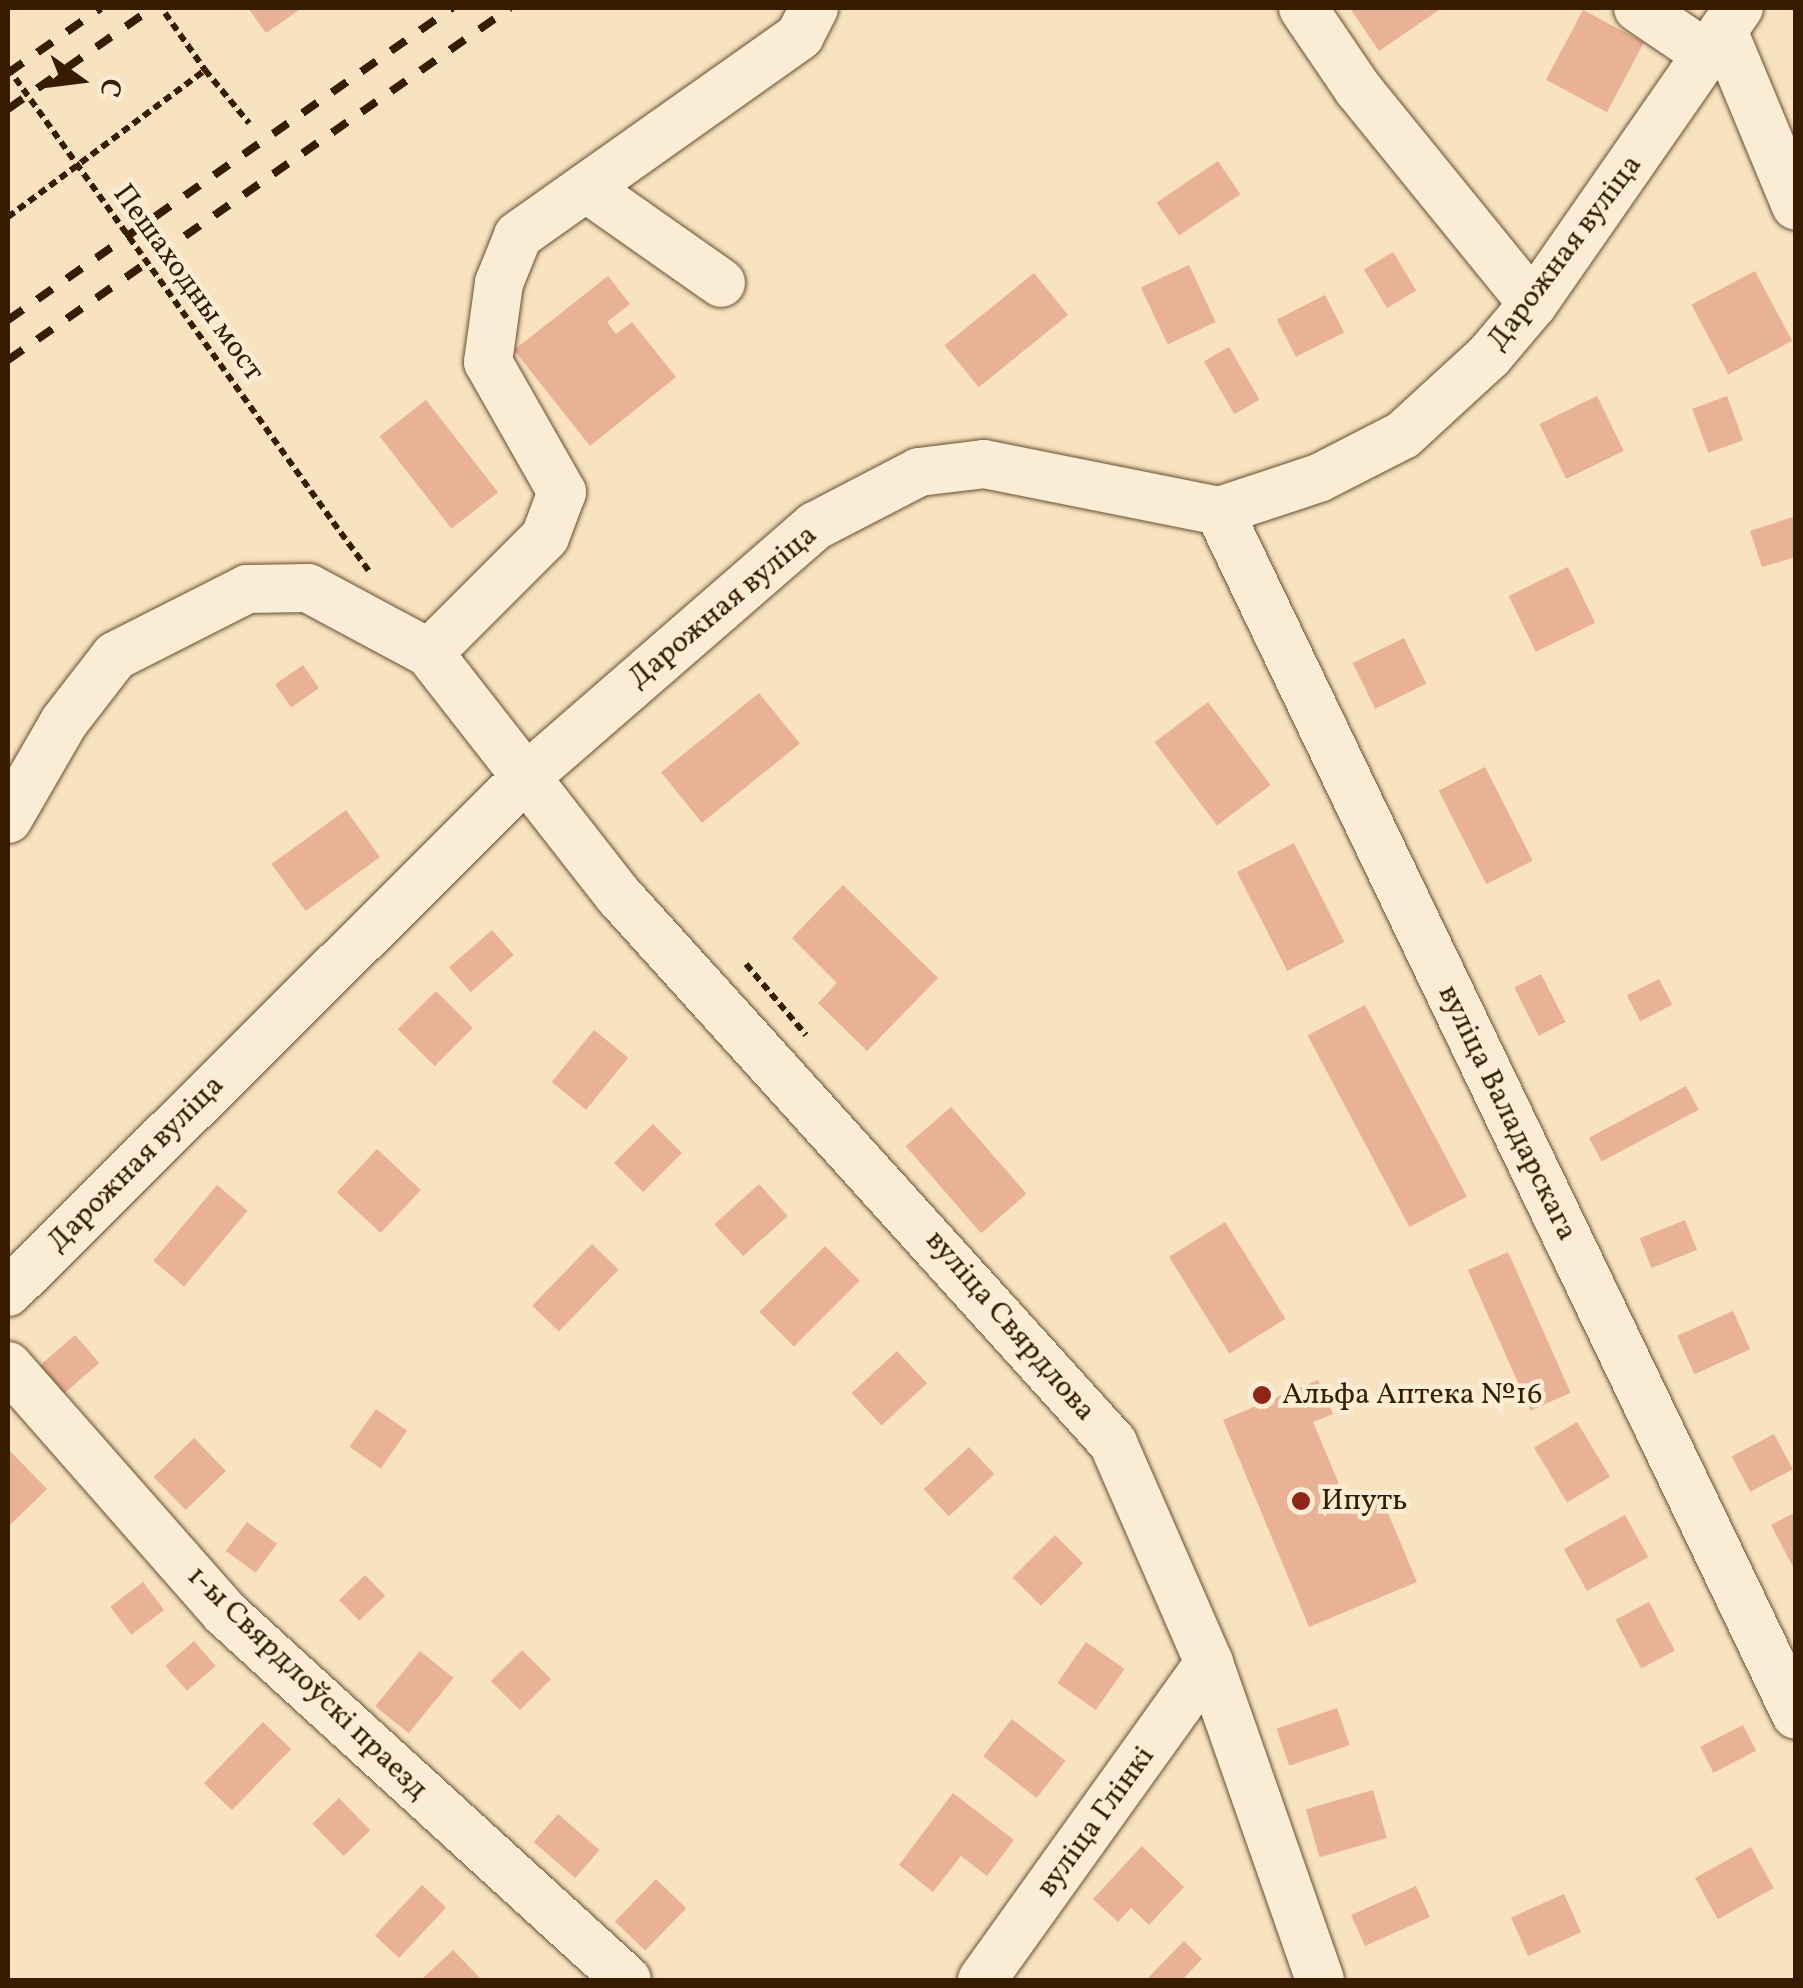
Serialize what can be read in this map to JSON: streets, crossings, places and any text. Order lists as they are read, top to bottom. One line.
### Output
{"streets":{"street":["Дарожная вуліца","вуліца Валадарскага","вуліца Свярдлова","1-ы Свярдлоўскі праезд","вуліца Глінкі"],"path":["Пешаходны мост"]},"crossings":[["Дарожная вуліца","вуліца Валадарскага"],["Дарожная вуліца","вуліца Свярдлова"],["вуліца Свярдлова","вуліца Глінкі"]],"places":["Альфа Аптека №16","Ипуть"],"north":"right"}
